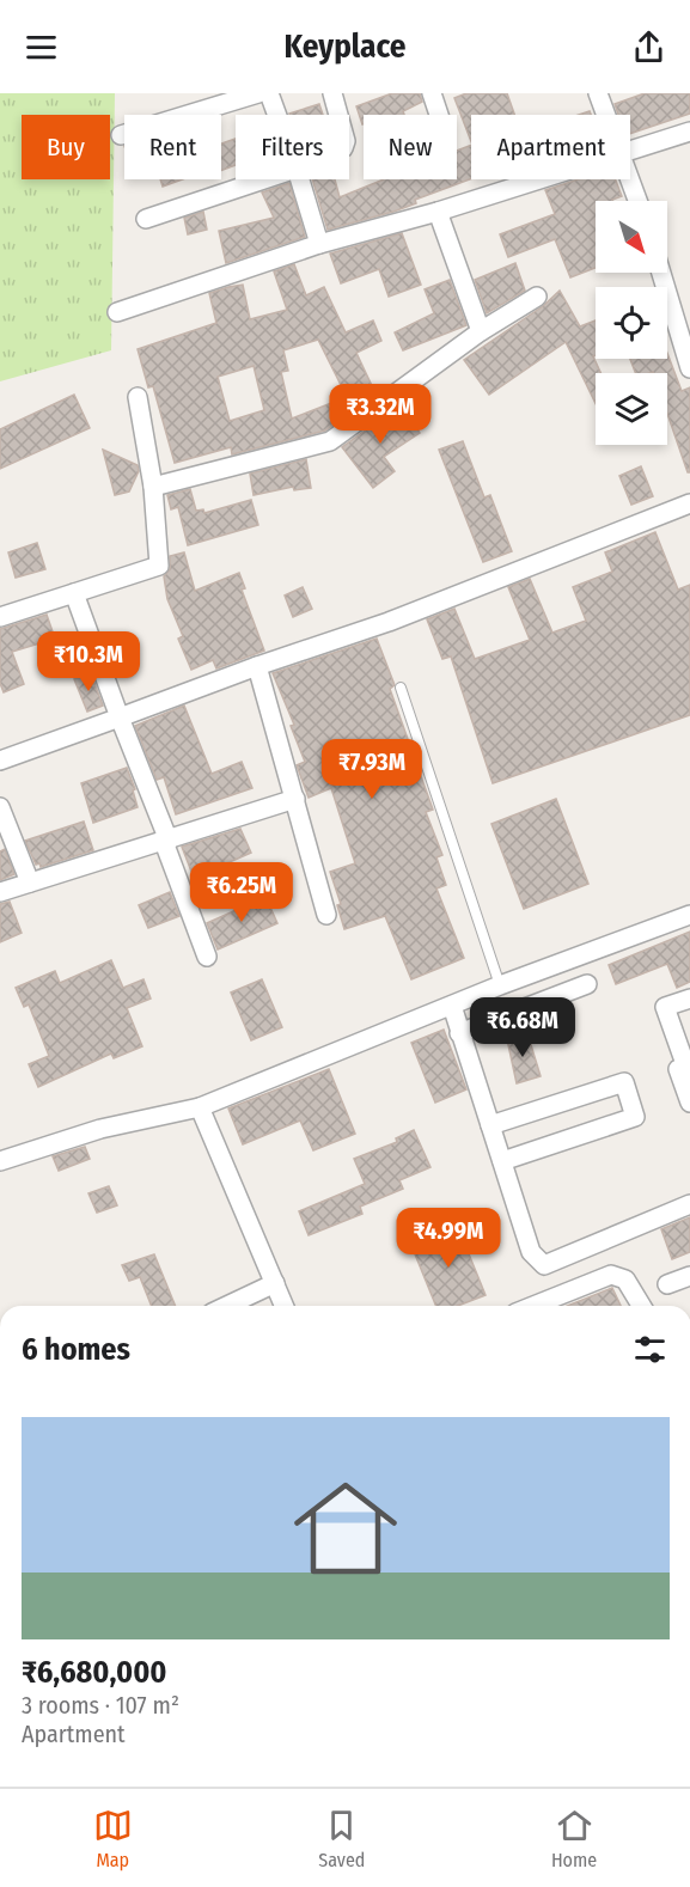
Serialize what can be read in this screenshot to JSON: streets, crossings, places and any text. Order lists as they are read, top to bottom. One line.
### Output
{"north":"bottom right","page":{"header":"Keyplace","chip":["Buy","Rent","Filters","New","Apartment"],"price":["₹3.32M","₹10.3M","₹7.93M","₹6.25M","₹6.68M","₹4.99M"],"heading":"6 homes","list":[{"name":"₹6,680,000","note":"3 rooms · 107 m² · Apartment"}],"tabs":["Map","Saved","Home"]}}
